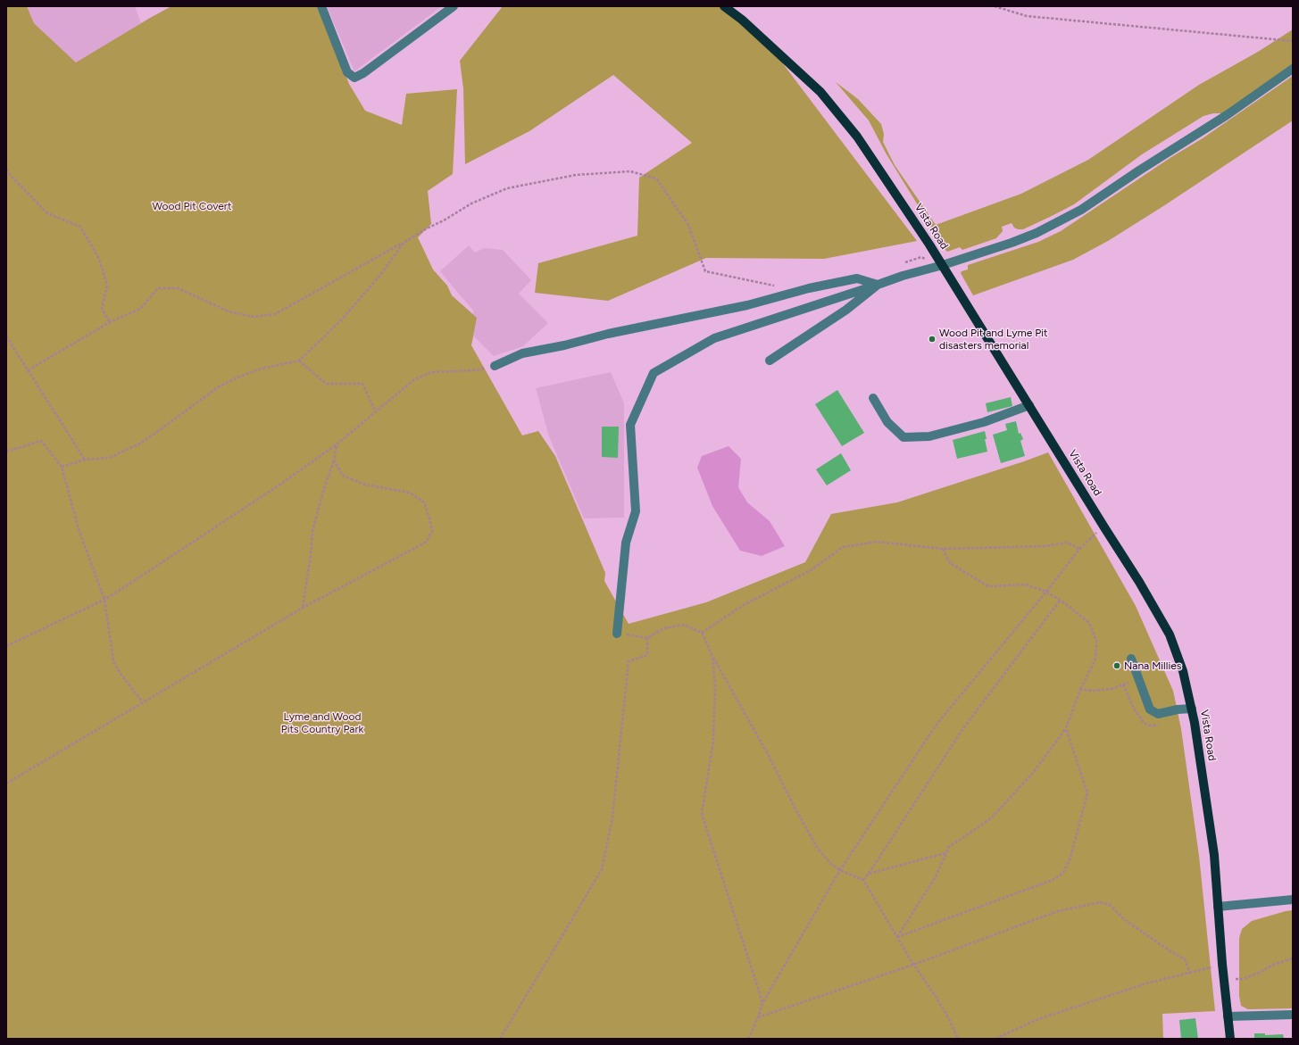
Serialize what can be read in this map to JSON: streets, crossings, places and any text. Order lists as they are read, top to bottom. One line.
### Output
{"streets":{"main road":["Vista Road"]},"parks":["Wood Pit Covert","Lyme and Wood Pits Country Park"],"places":["Wood Pit and Lyme Pit disasters memorial","Nana Millies"]}
